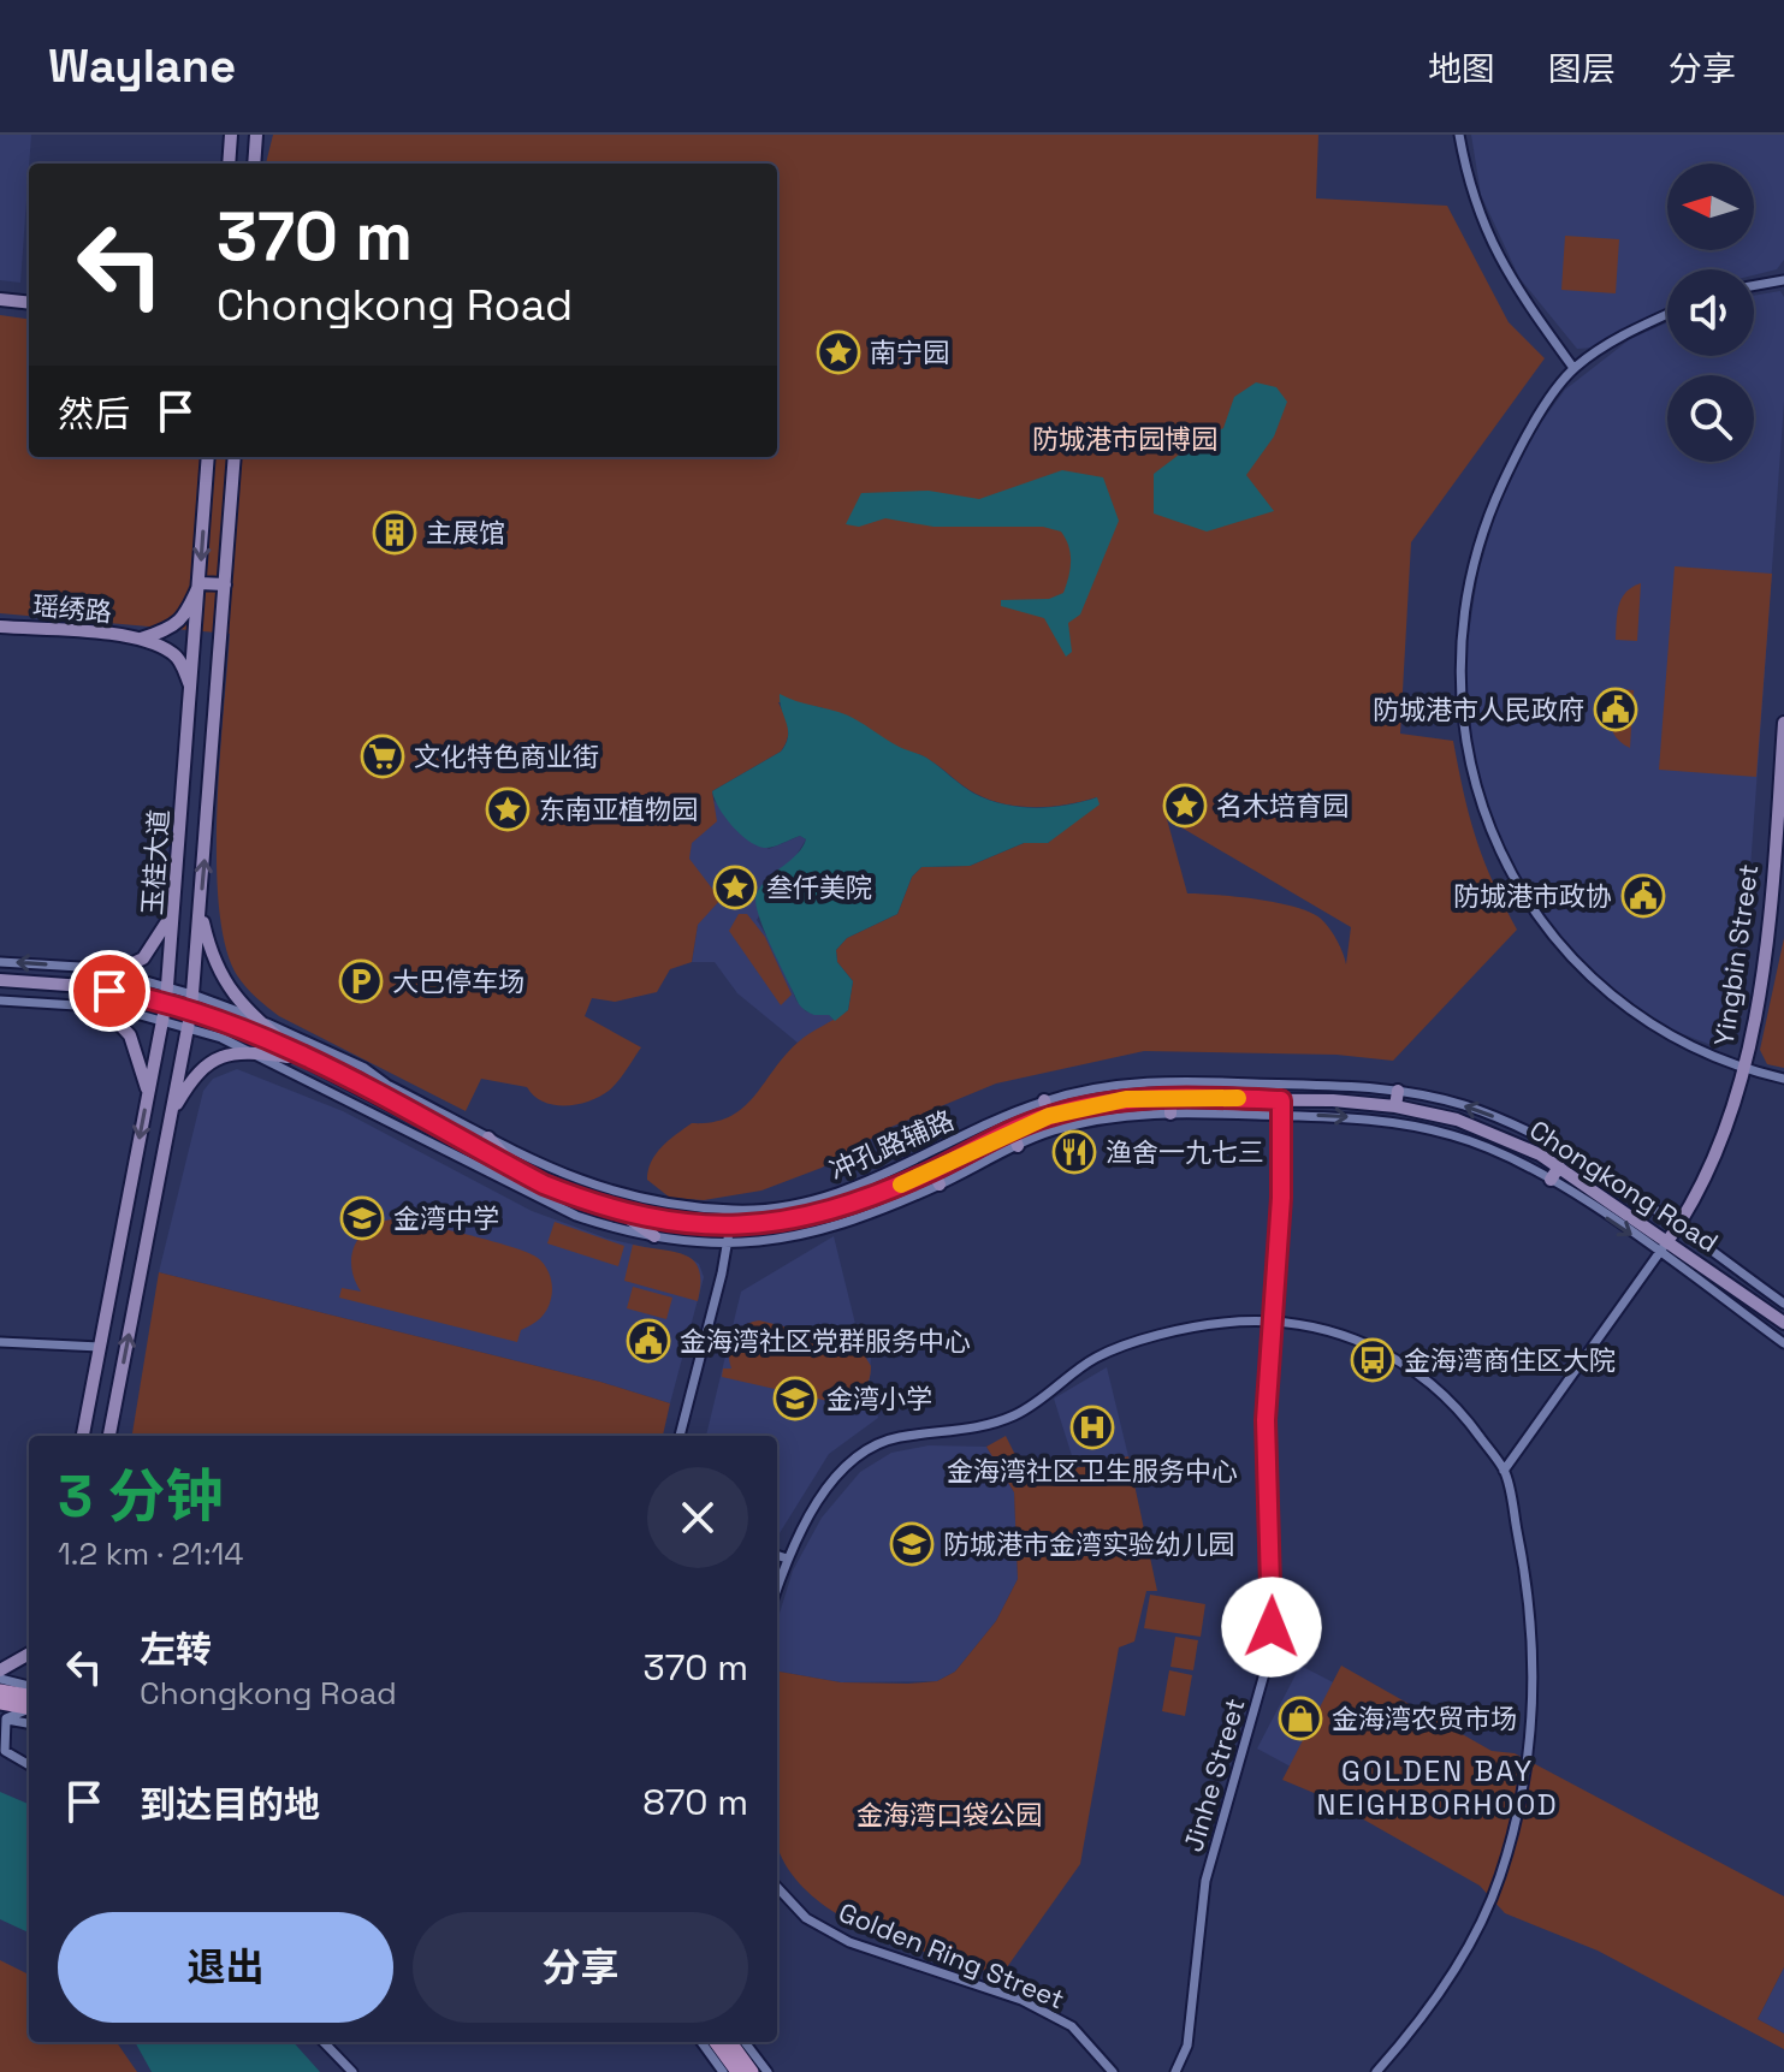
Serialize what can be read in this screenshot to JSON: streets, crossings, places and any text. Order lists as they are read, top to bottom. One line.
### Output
{"streets":{"main road":["瑶绣路","玉桂大道","Yingbin Street","Chongkong Road"],"street":["冲孔路辅路","Jinhe Street","Golden Ring Street"]},"crossings":[["玉桂大道","冲孔路辅路"],["玉桂大道","Chongkong Road"],["Yingbin Street","冲孔路辅路"],["Yingbin Street","Chongkong Road"],["冲孔路辅路","Jinhe Street"],["Chongkong Road","Jinhe Street"]],"districts":["GOLDEN BAY NEIGHBORHOOD"],"parks":["防城港市园博园","金海湾口袋公园"],"places":{"place":["南宁园","名木培育园","东南亚植物园","叁仟美院"],"building":["主展馆"],"public building":["防城港市人民政府","防城港市政协","金海湾社区党群服务中心"],"supermarket":["文化特色商业街"],"parking":["大巴停车场"],"restaurant":["渔舍一九七三"],"school or university":["金湾中学","金湾小学","防城港市金湾实验幼儿园"],"bus stop":["金海湾商住区大院"],"hospital":["金海湾社区卫生服务中心"],"shop":["金海湾农贸市场"]},"north":"left","page":{"header":"Waylane","nav":["地图","图层","分享"],"turn":["370 m","Chongkong Road"],"then":"然后","heading":["3 分钟","1.2 km · 21:14"],"list":[{"name":"左转","note":"Chongkong Road","value":"370 m"},{"name":"到达目的地","value":"870 m"}],"buttons":["退出","分享"]}}
